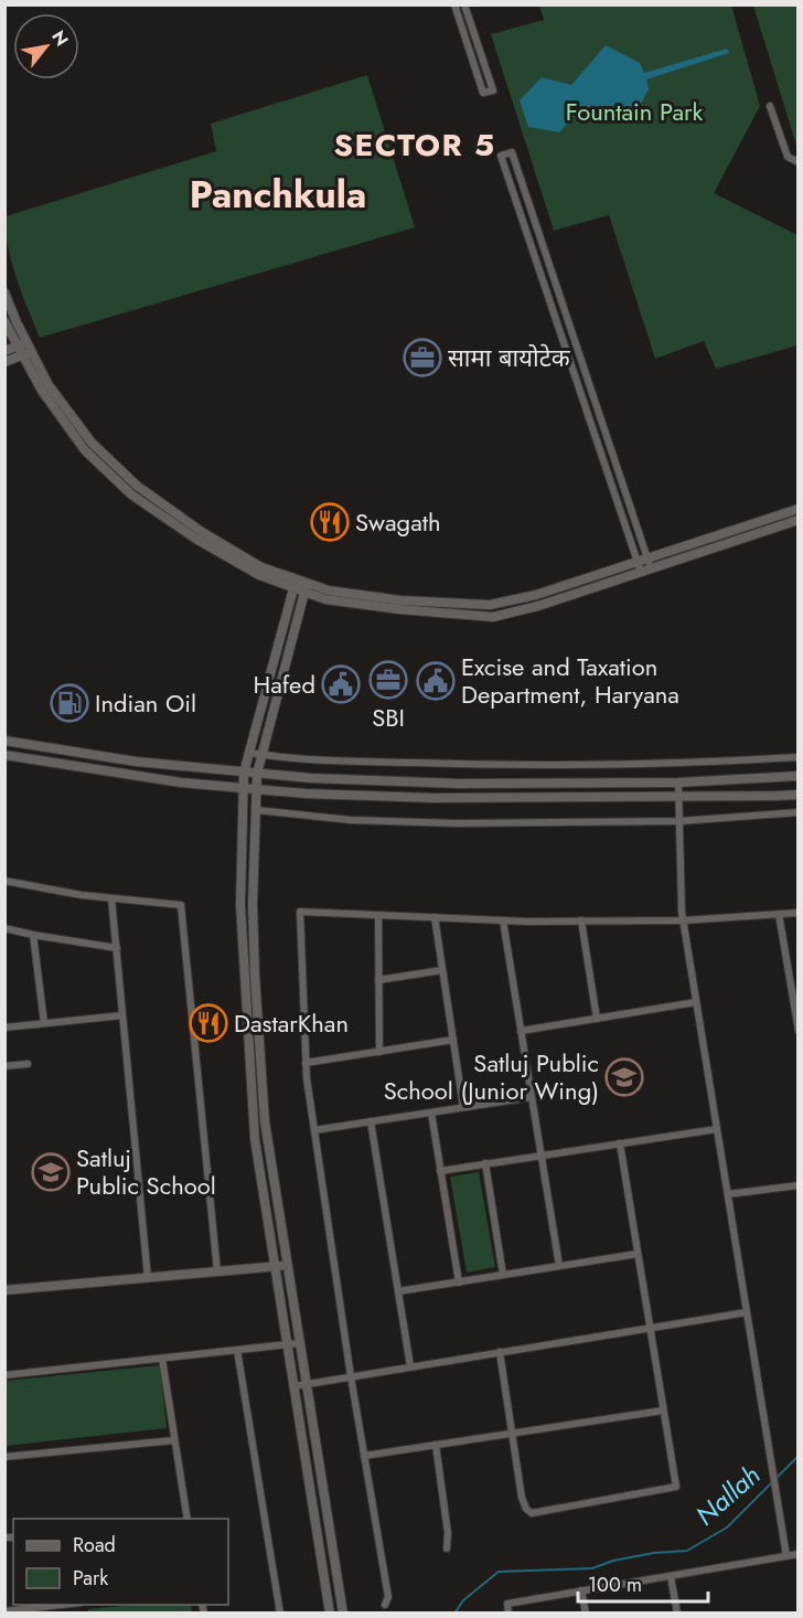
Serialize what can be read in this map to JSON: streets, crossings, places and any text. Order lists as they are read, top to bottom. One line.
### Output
{"districts":["SECTOR 5","Panchkula"],"water":["Nallah"],"parks":["Fountain Park"],"places":{"office":["सामा बायोटेक","SBI"],"restaurant":["Swagath","DastarKhan"],"public building":["Excise and Taxation Department, Haryana","Hafed"],"fuel station":["Indian Oil"],"school or university":["Satluj Public School (Junior Wing)","Satluj Public School"]},"legend":["Road","Park"],"scale_bar":"100 m","north":"top right"}
